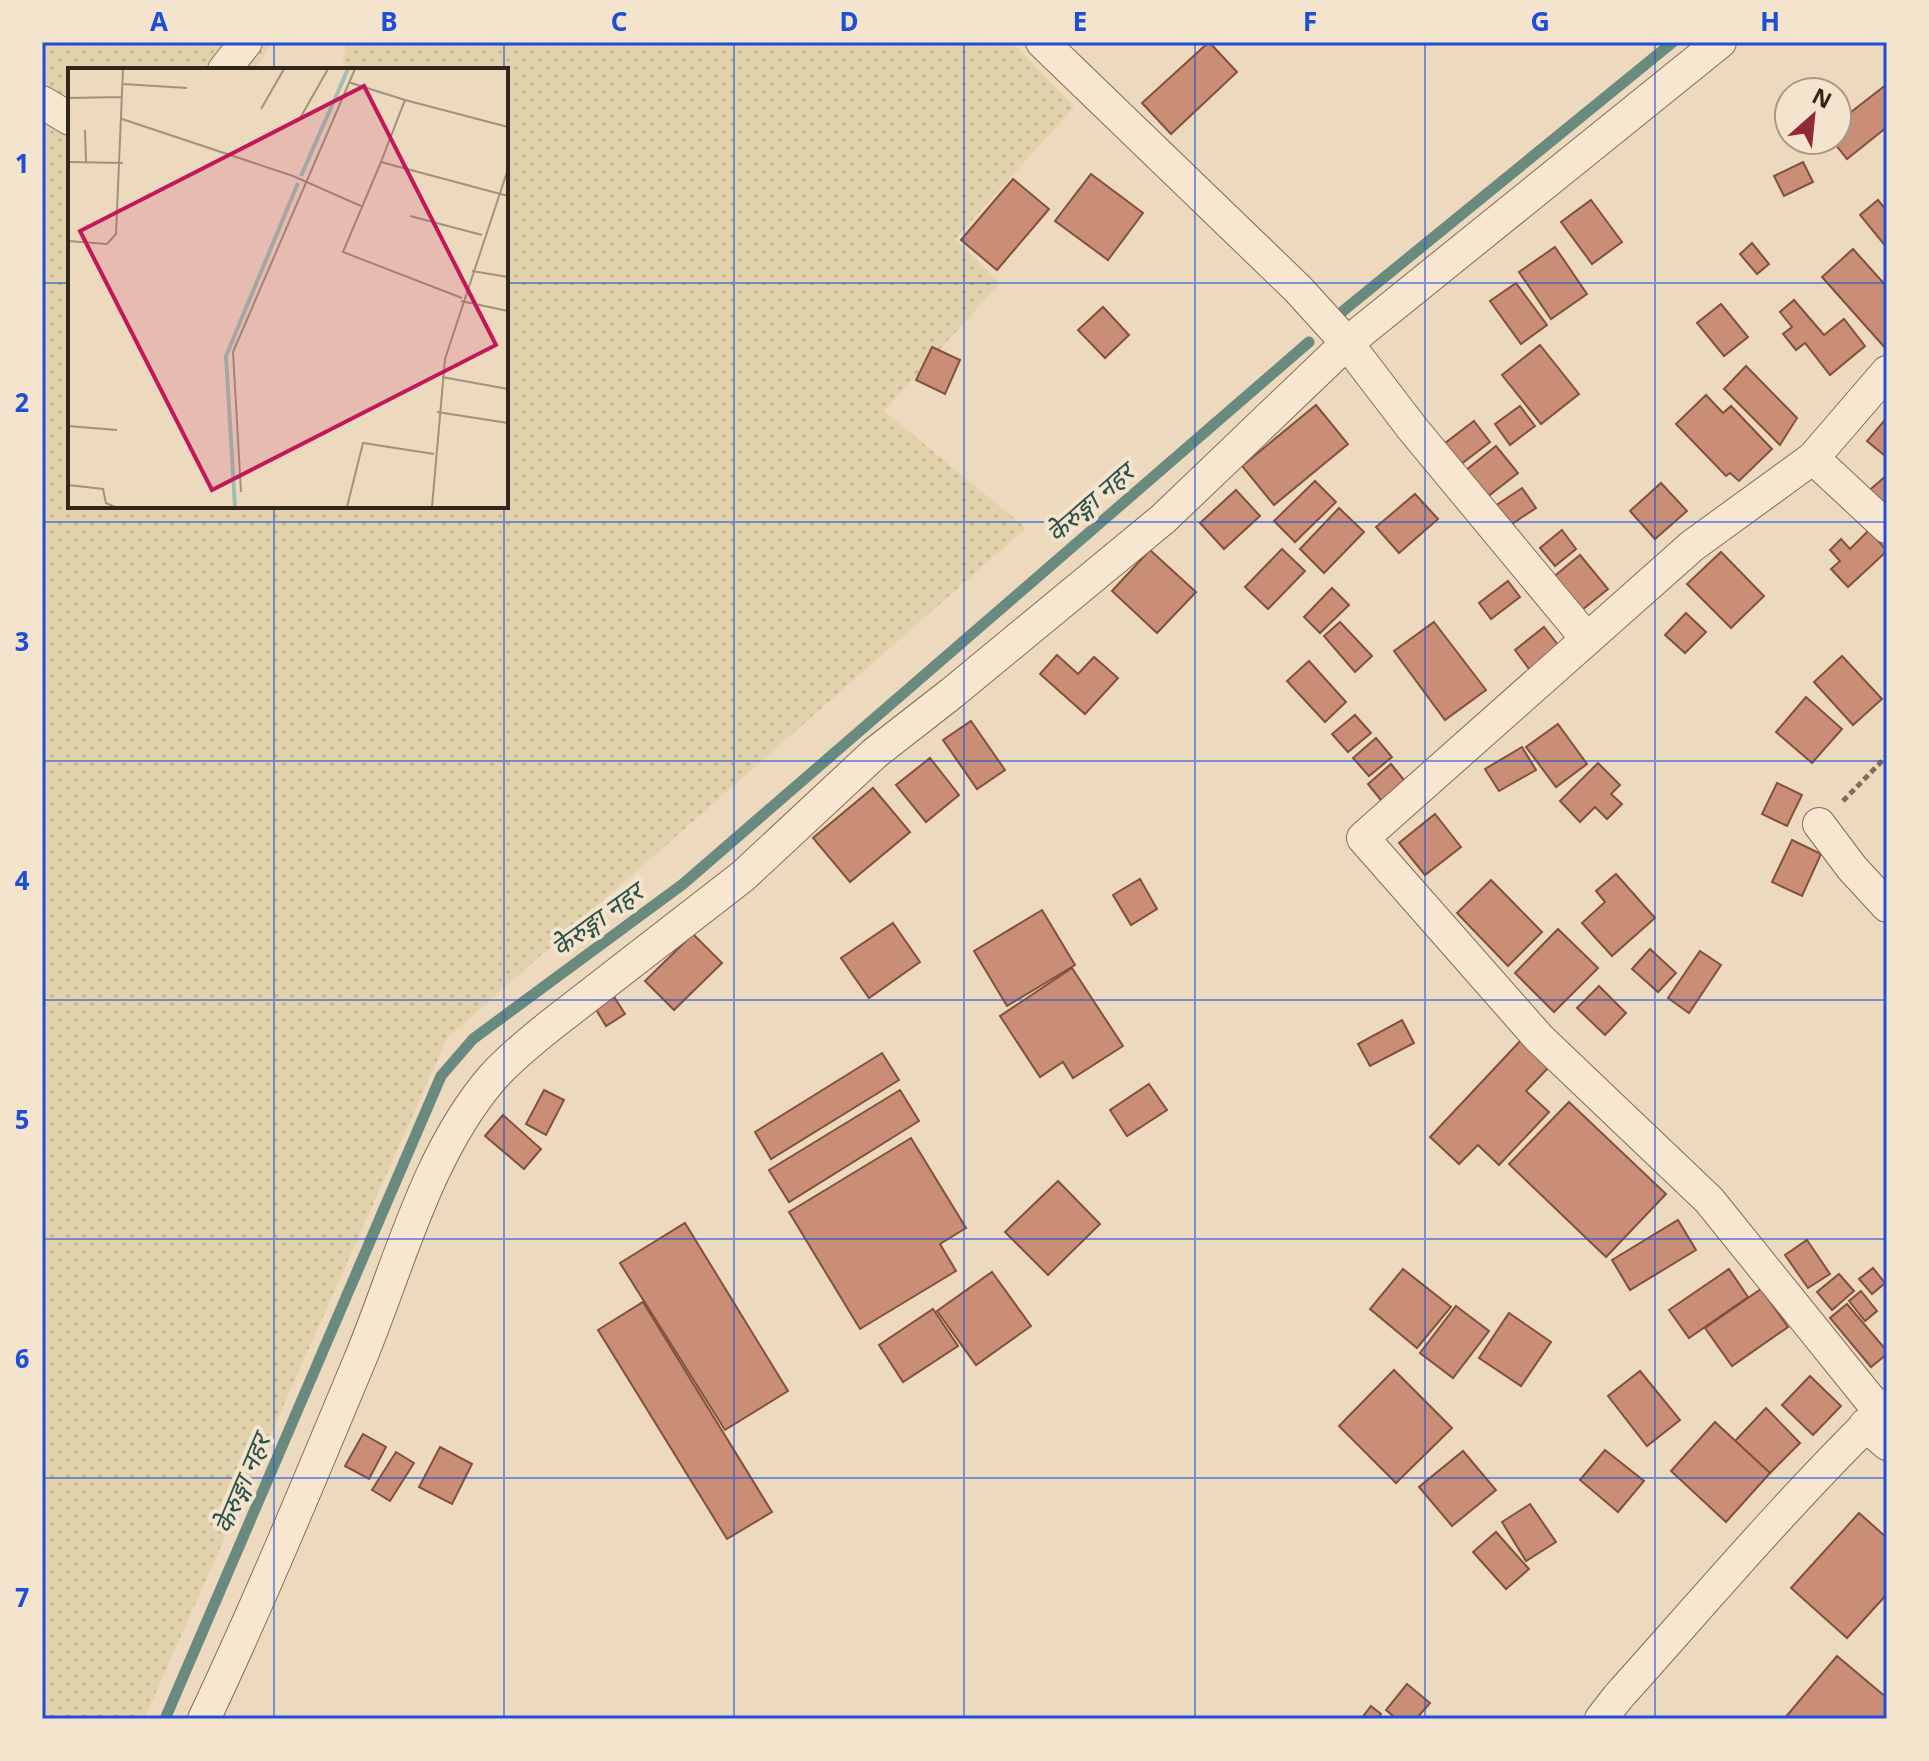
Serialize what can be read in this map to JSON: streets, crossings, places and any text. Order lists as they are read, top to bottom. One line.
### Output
{"water":["केेरुङ्गा नहर"],"north":"top right","grid":{"columns":["A","B","C","D","E","F","G","H"],"rows":["1","2","3","4","5","6","7"]}}
